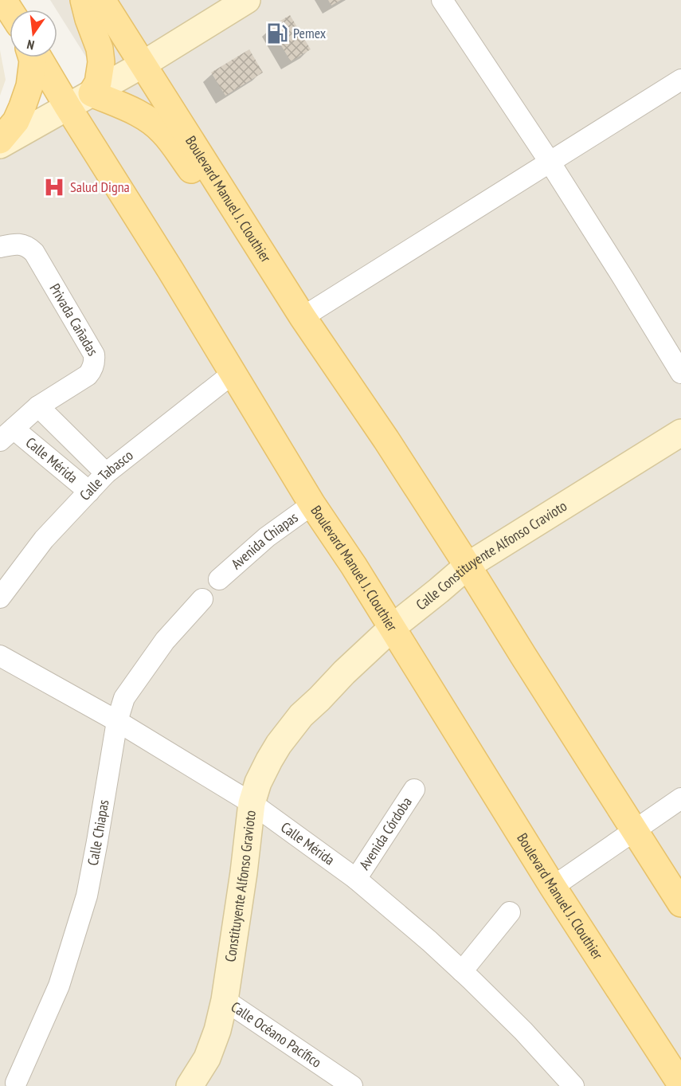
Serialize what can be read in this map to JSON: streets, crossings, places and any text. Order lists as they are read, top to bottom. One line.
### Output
{"streets":{"main road":["Boulevard Manuel J. Clouthier"],"street":["Privada Cañadas","Calle Mérida","Calle Tabasco","Avenida Chiapas","Calle Constituyente Alfonso Cravioto","Calle Chiapas","Avenida Córdoba","Constituyente Alfonso Gravioto","Calle Océano Pacífico"]},"crossings":[["Boulevard Manuel J. Clouthier","Calle Tabasco"],["Boulevard Manuel J. Clouthier","Avenida Chiapas"],["Boulevard Manuel J. Clouthier","Calle Constituyente Alfonso Cravioto"],["Privada Cañadas","Calle Mérida"],["Calle Mérida","Calle Tabasco"],["Calle Mérida","Calle Chiapas"],["Calle Mérida","Avenida Córdoba"],["Calle Mérida","Constituyente Alfonso Gravioto"],["Calle Constituyente Alfonso Cravioto","Constituyente Alfonso Gravioto"],["Constituyente Alfonso Gravioto","Calle Océano Pacífico"]],"places":{"fuel station":["Pemex"],"hospital":["Salud Digna"]},"north":"bottom"}
